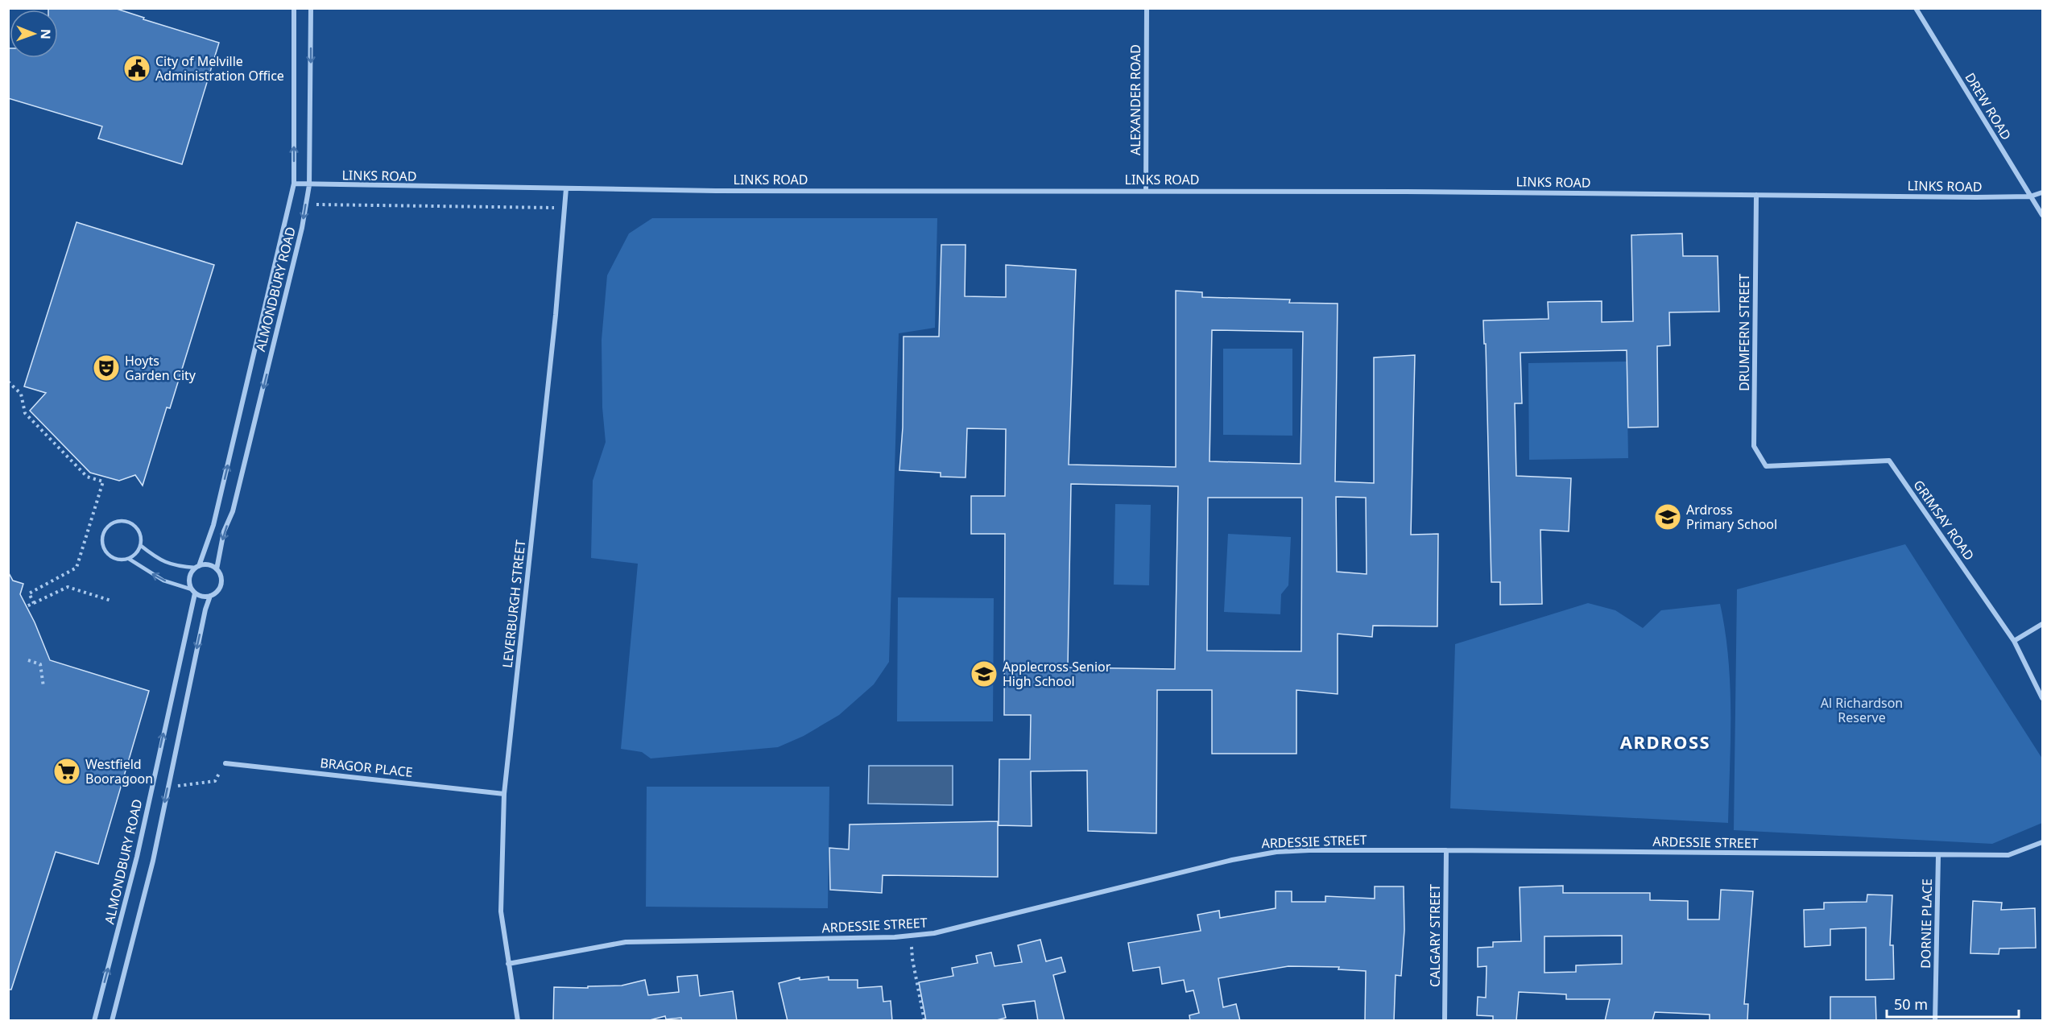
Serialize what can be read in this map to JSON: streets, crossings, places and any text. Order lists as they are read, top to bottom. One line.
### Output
{"streets":{"street":["ALEXANDER ROAD","DREW ROAD","LINKS ROAD","ALMONDBURY ROAD","DRUMFERN STREET","GRIMSAY ROAD","LEVERBURGH STREET","BRAGOR PLACE","ARDESSIE STREET","DORNIE PLACE","CALGARY STREET"]},"crossings":[["ALEXANDER ROAD","LINKS ROAD"],["DREW ROAD","LINKS ROAD"],["LINKS ROAD","ALMONDBURY ROAD"],["LINKS ROAD","DRUMFERN STREET"],["LINKS ROAD","LEVERBURGH STREET"],["DRUMFERN STREET","GRIMSAY ROAD"],["LEVERBURGH STREET","BRAGOR PLACE"],["LEVERBURGH STREET","ARDESSIE STREET"],["ARDESSIE STREET","DORNIE PLACE"],["ARDESSIE STREET","CALGARY STREET"]],"districts":["ARDROSS"],"parks":["Al Richardson Reserve"],"places":{"public building":["City of Melville Administration Office"],"theatre":["Hoyts Garden City"],"school or university":["Ardross Primary School","Applecross Senior High School"],"supermarket":["Westfield Booragoon"]},"scale_bar":"50 m","north":"right"}
